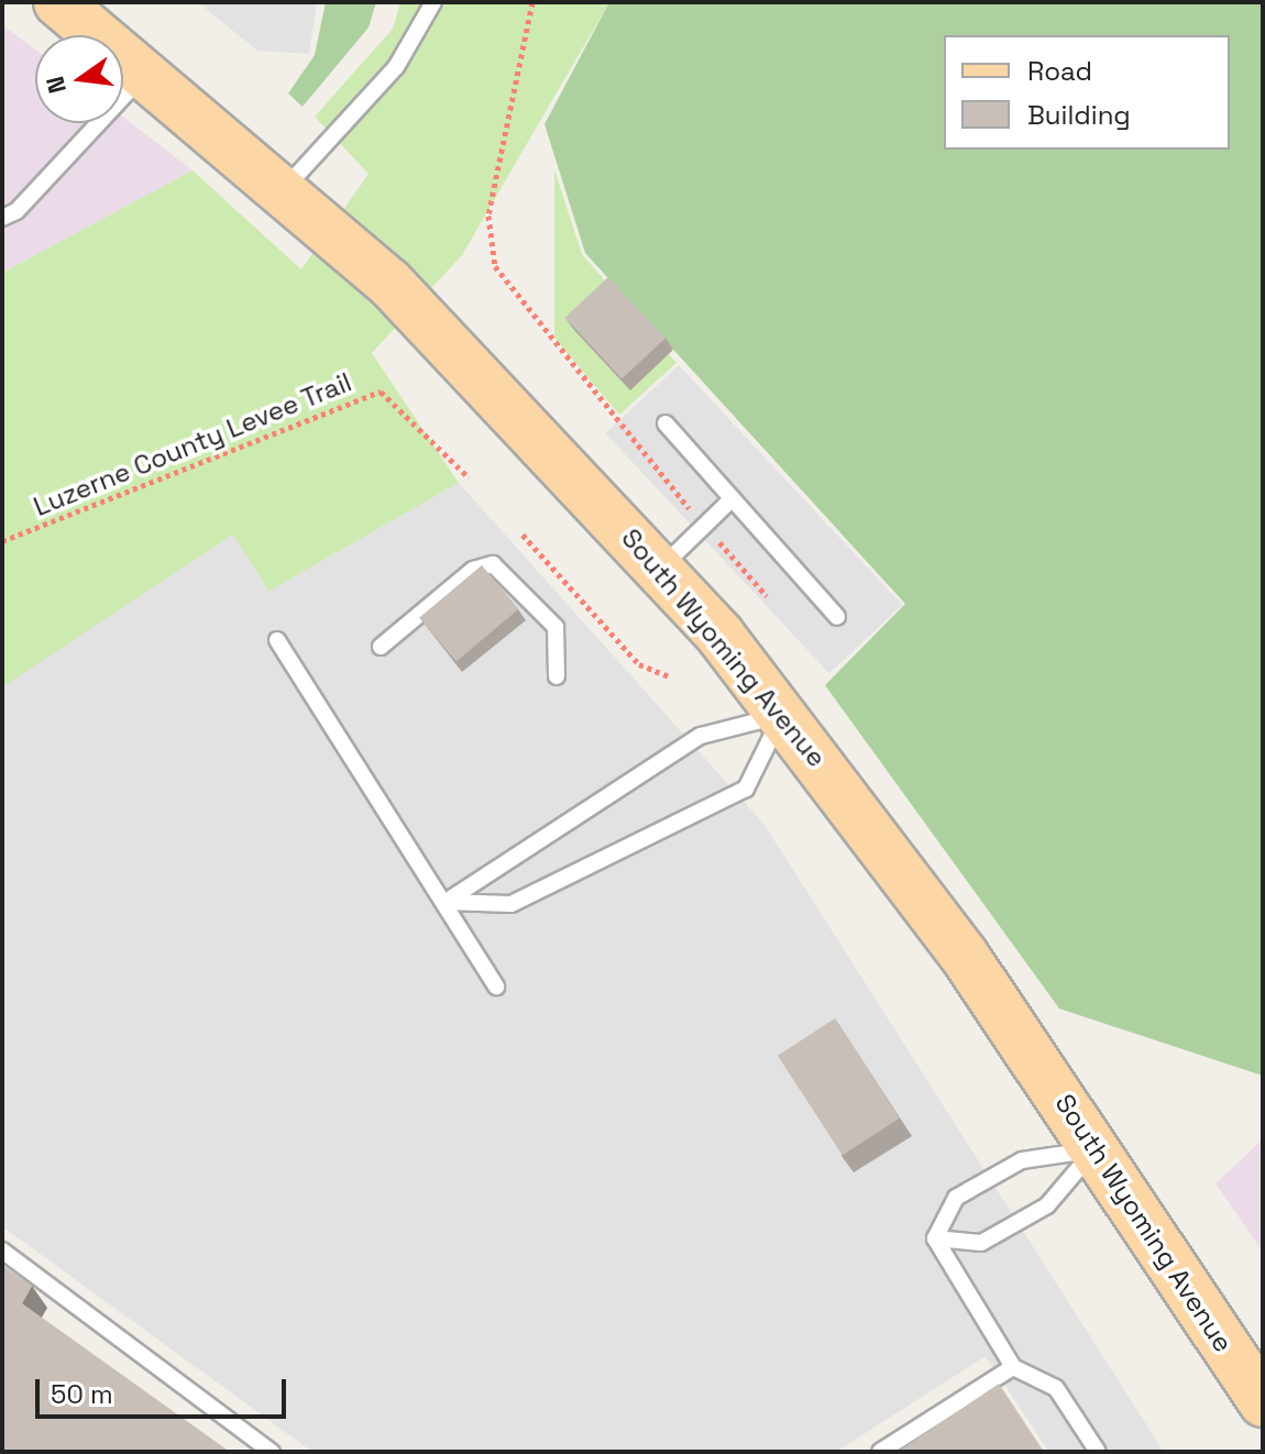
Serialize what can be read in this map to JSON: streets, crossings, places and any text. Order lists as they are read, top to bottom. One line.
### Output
{"streets":{"main road":["South Wyoming Avenue"],"path":["Luzerne County Levee Trail"]},"legend":["Road","Building"],"scale_bar":"50 m","north":"left"}
